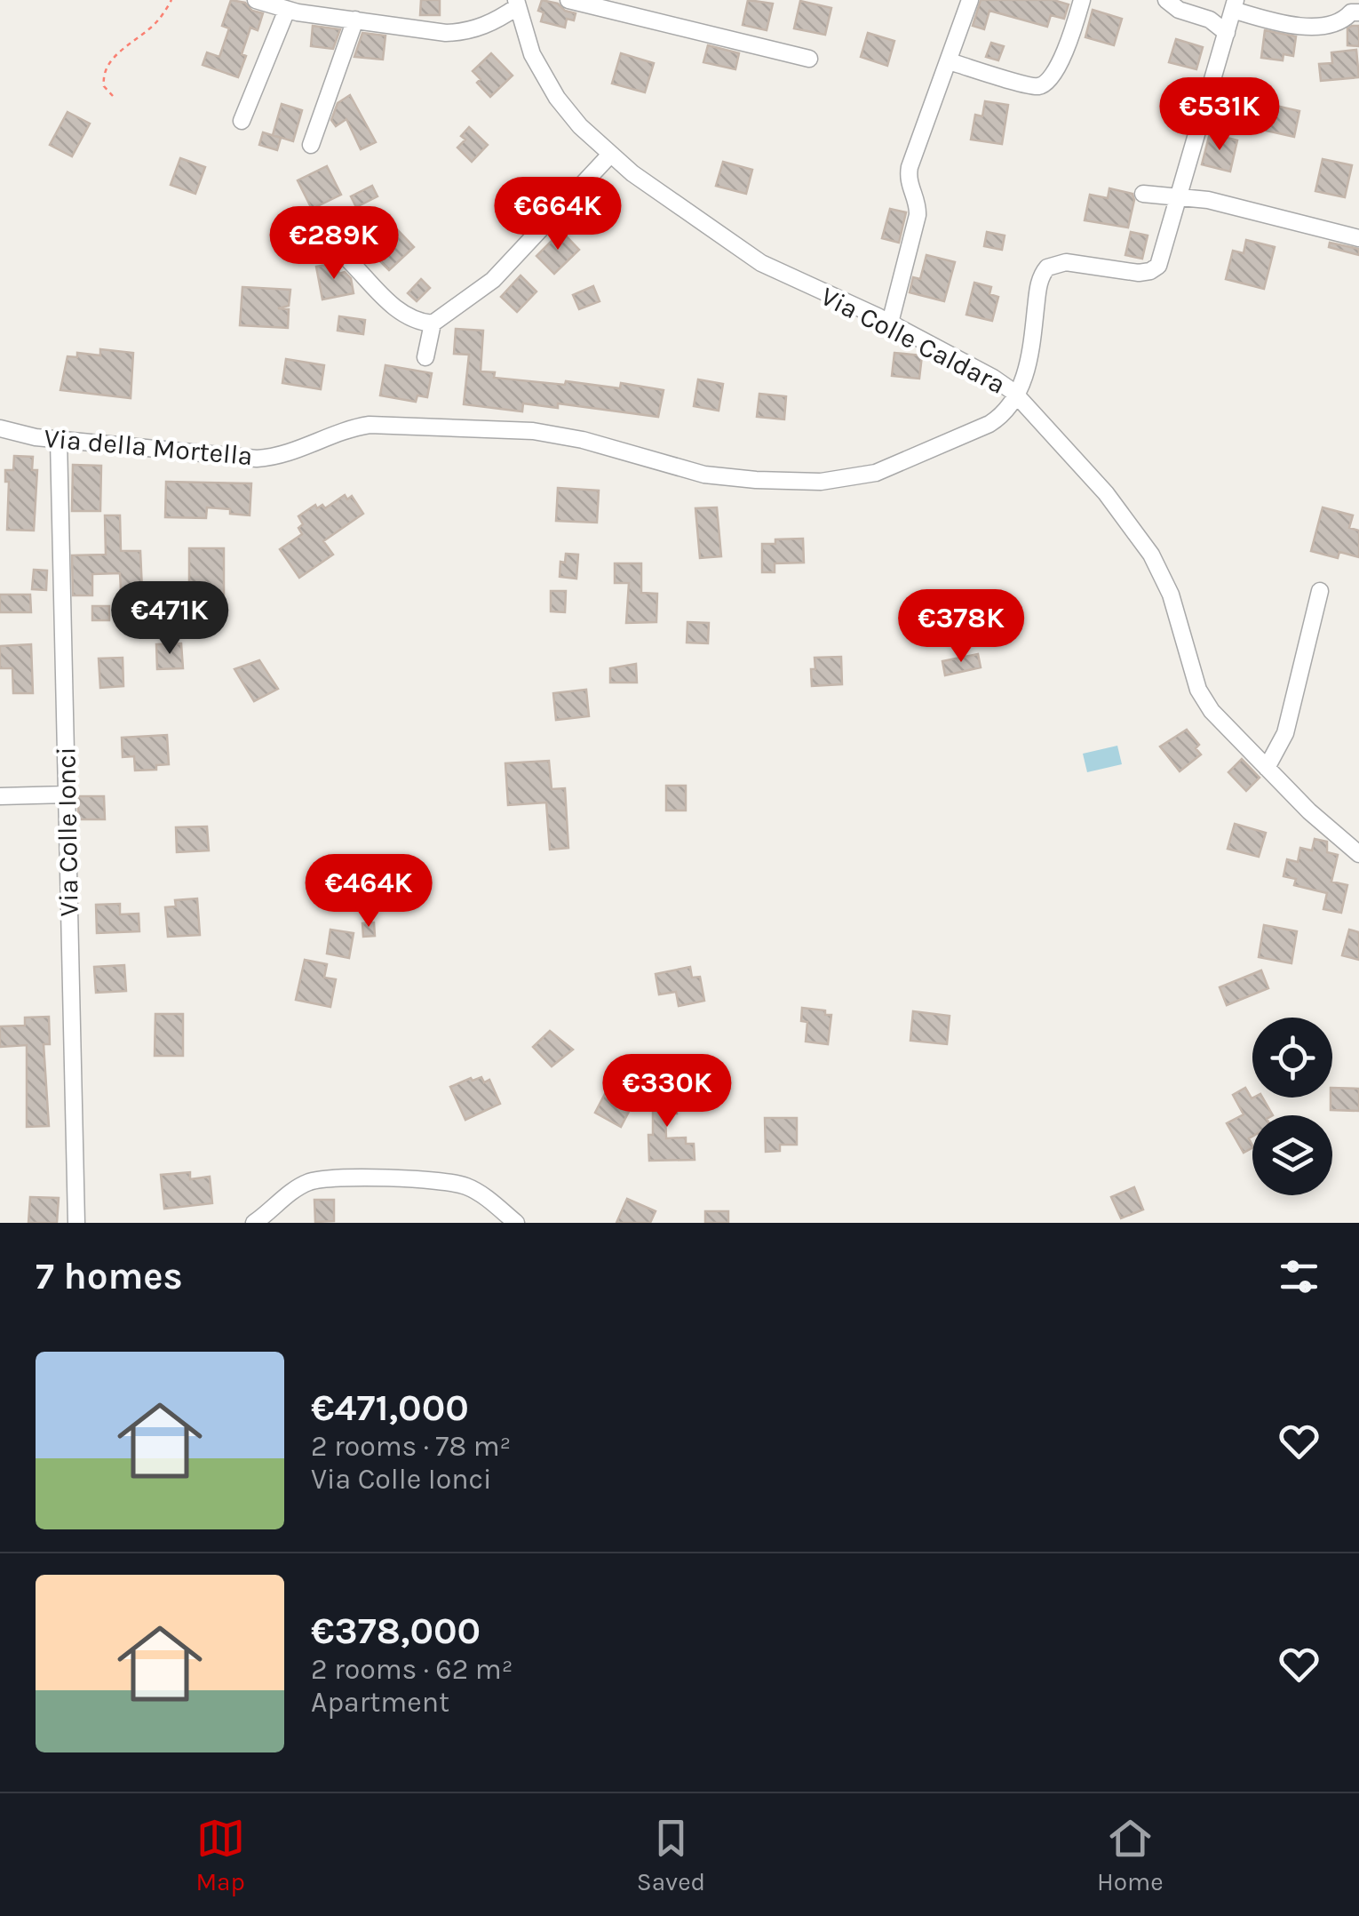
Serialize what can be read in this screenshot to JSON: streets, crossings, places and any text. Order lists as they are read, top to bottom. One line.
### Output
{"streets":{"street":["Via Colle Caldara","Via della Mortella","Via Colle Ionci"]},"crossings":[["Via Colle Caldara","Via della Mortella"],["Via della Mortella","Via Colle Ionci"]],"page":{"price":["€531K","€664K","€289K","€471K","€378K","€464K","€330K"],"heading":"7 homes","list":[{"name":"€471,000","note":"2 rooms · 78 m² · Via Colle Ionci"},{"name":"€378,000","note":"2 rooms · 62 m² · Apartment"}],"tabs":["Map","Saved","Home"]}}
